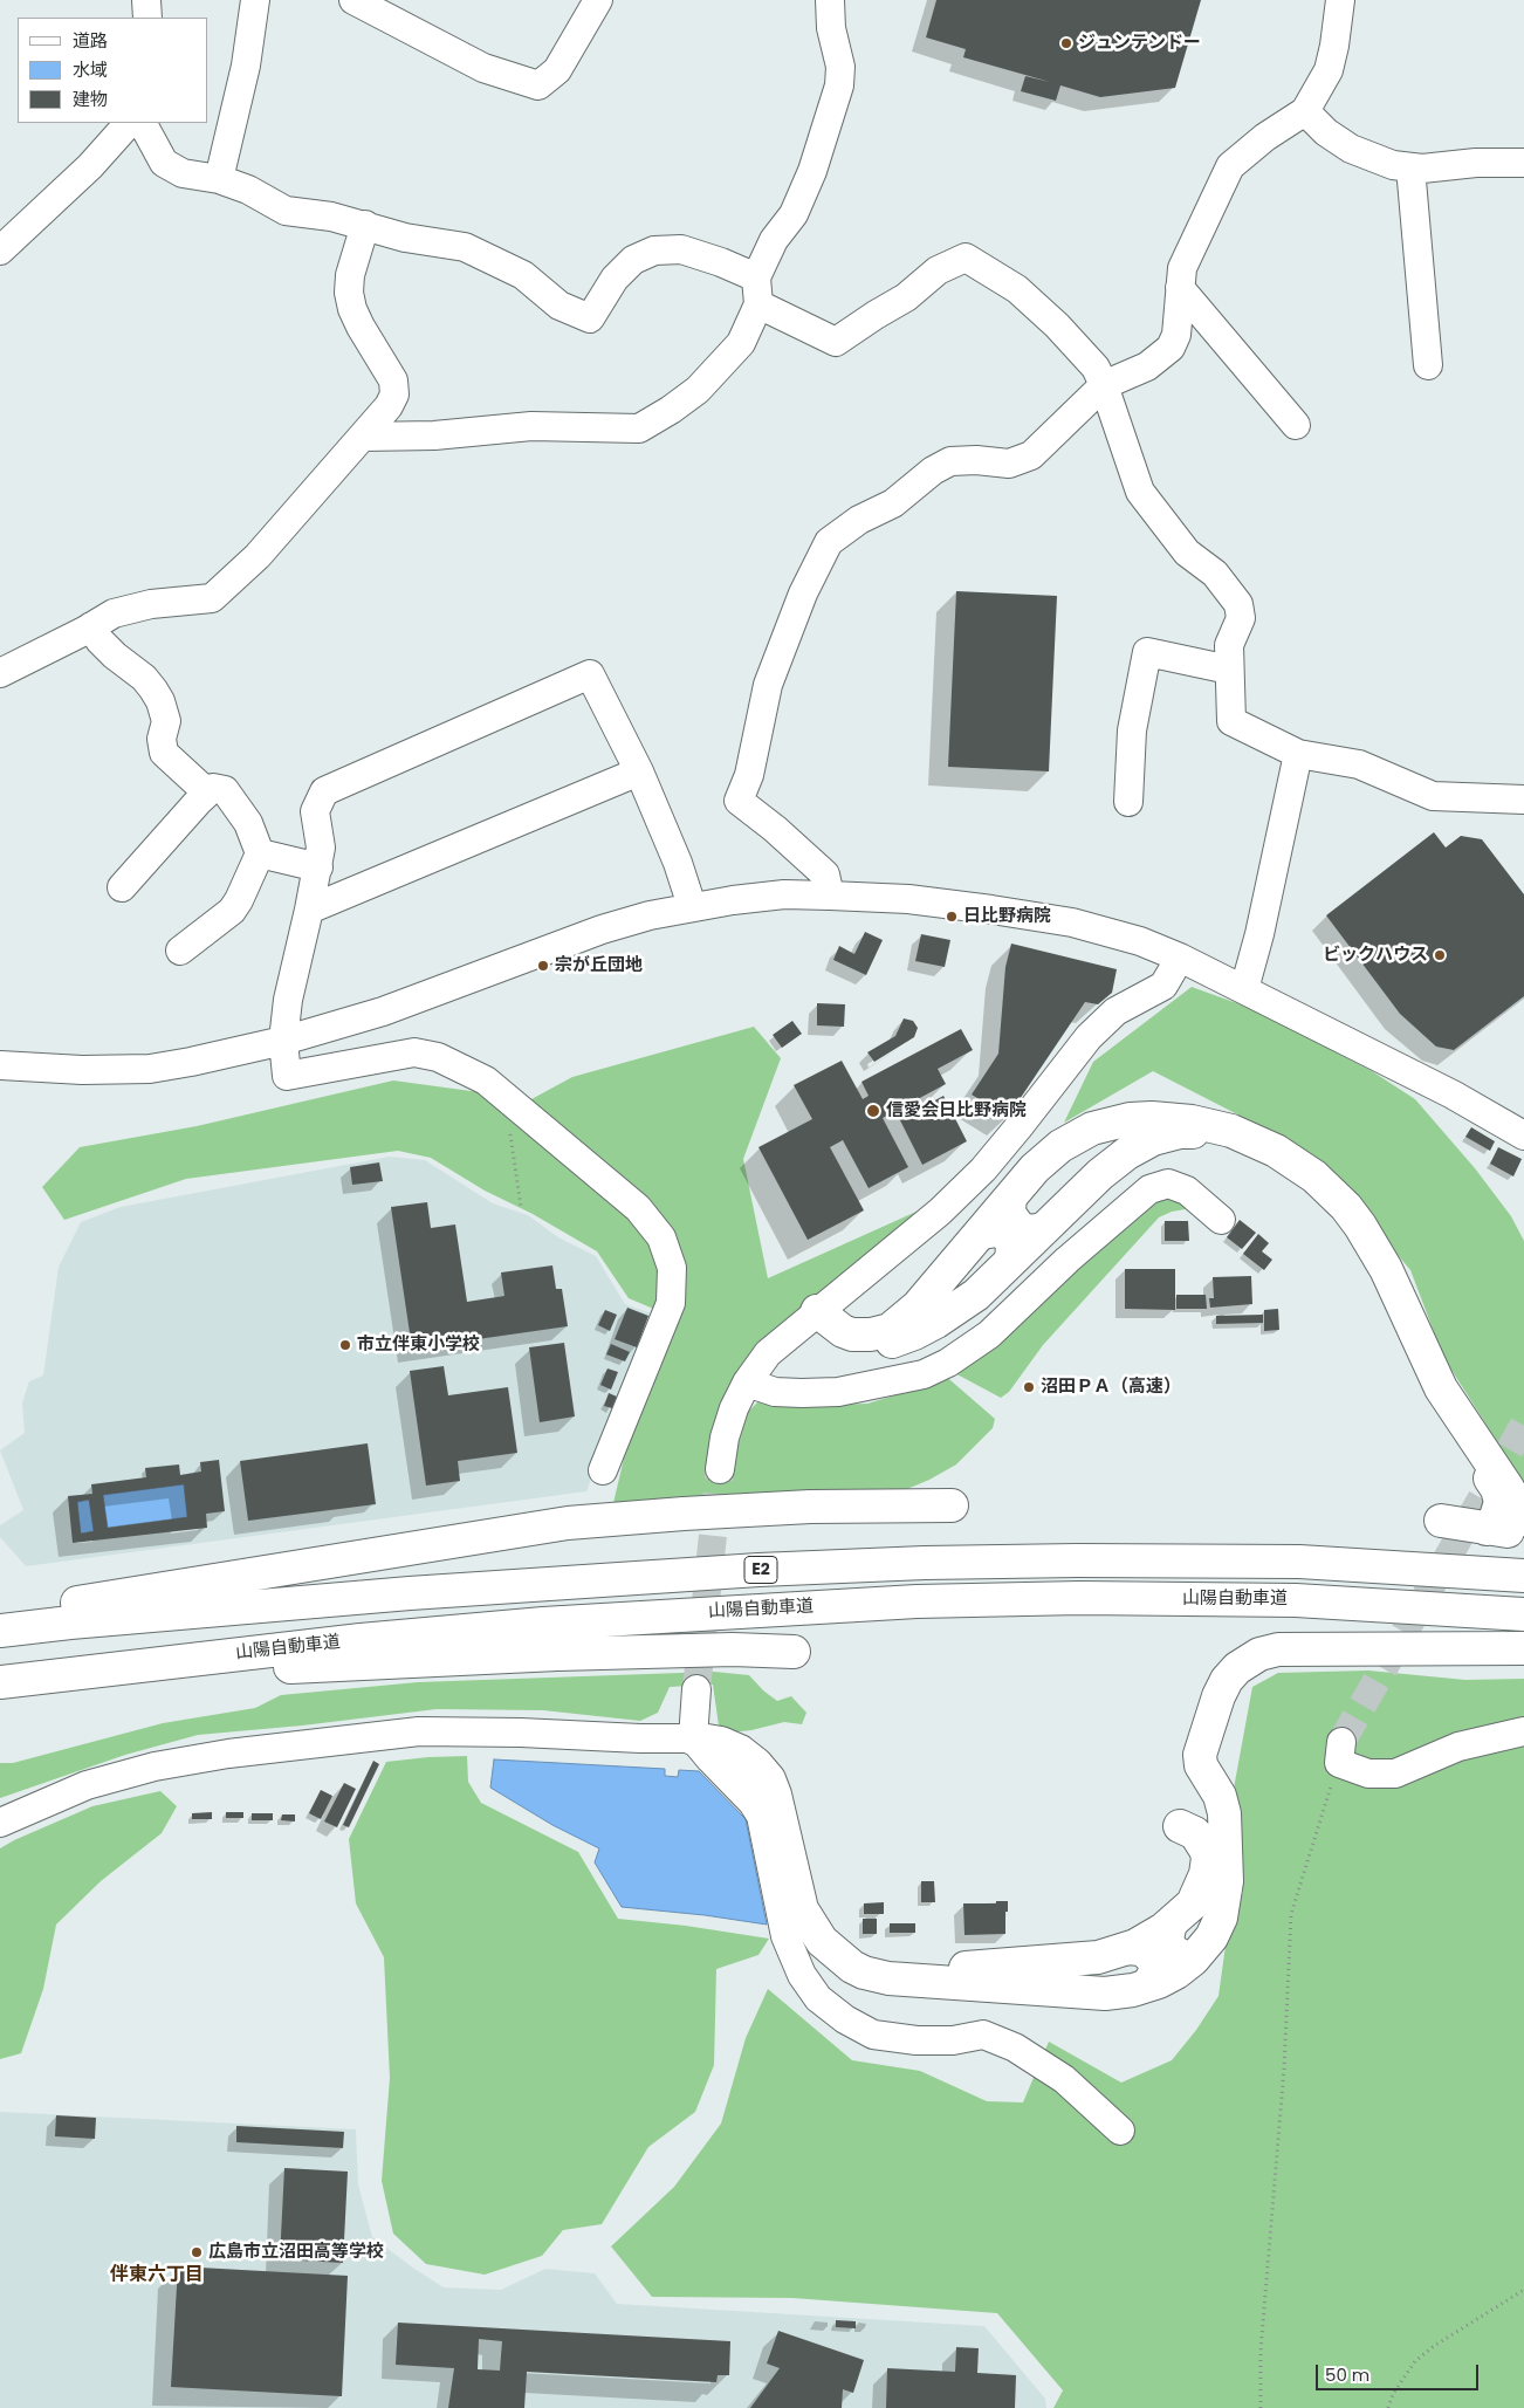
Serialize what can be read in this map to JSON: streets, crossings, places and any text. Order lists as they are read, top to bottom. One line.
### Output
{"streets":{"highway":["E2","山陽自動車道"]},"districts":["伴東六丁目"],"places":["ジュンテンドー","日比野病院","ビックハウス","宗が丘団地","信愛会日比野病院","市立伴東小学校","沼田ＰＡ（高速）","広島市立沼田高等学校"],"legend":["道路","水域","建物"],"scale_bar":"50 m"}
